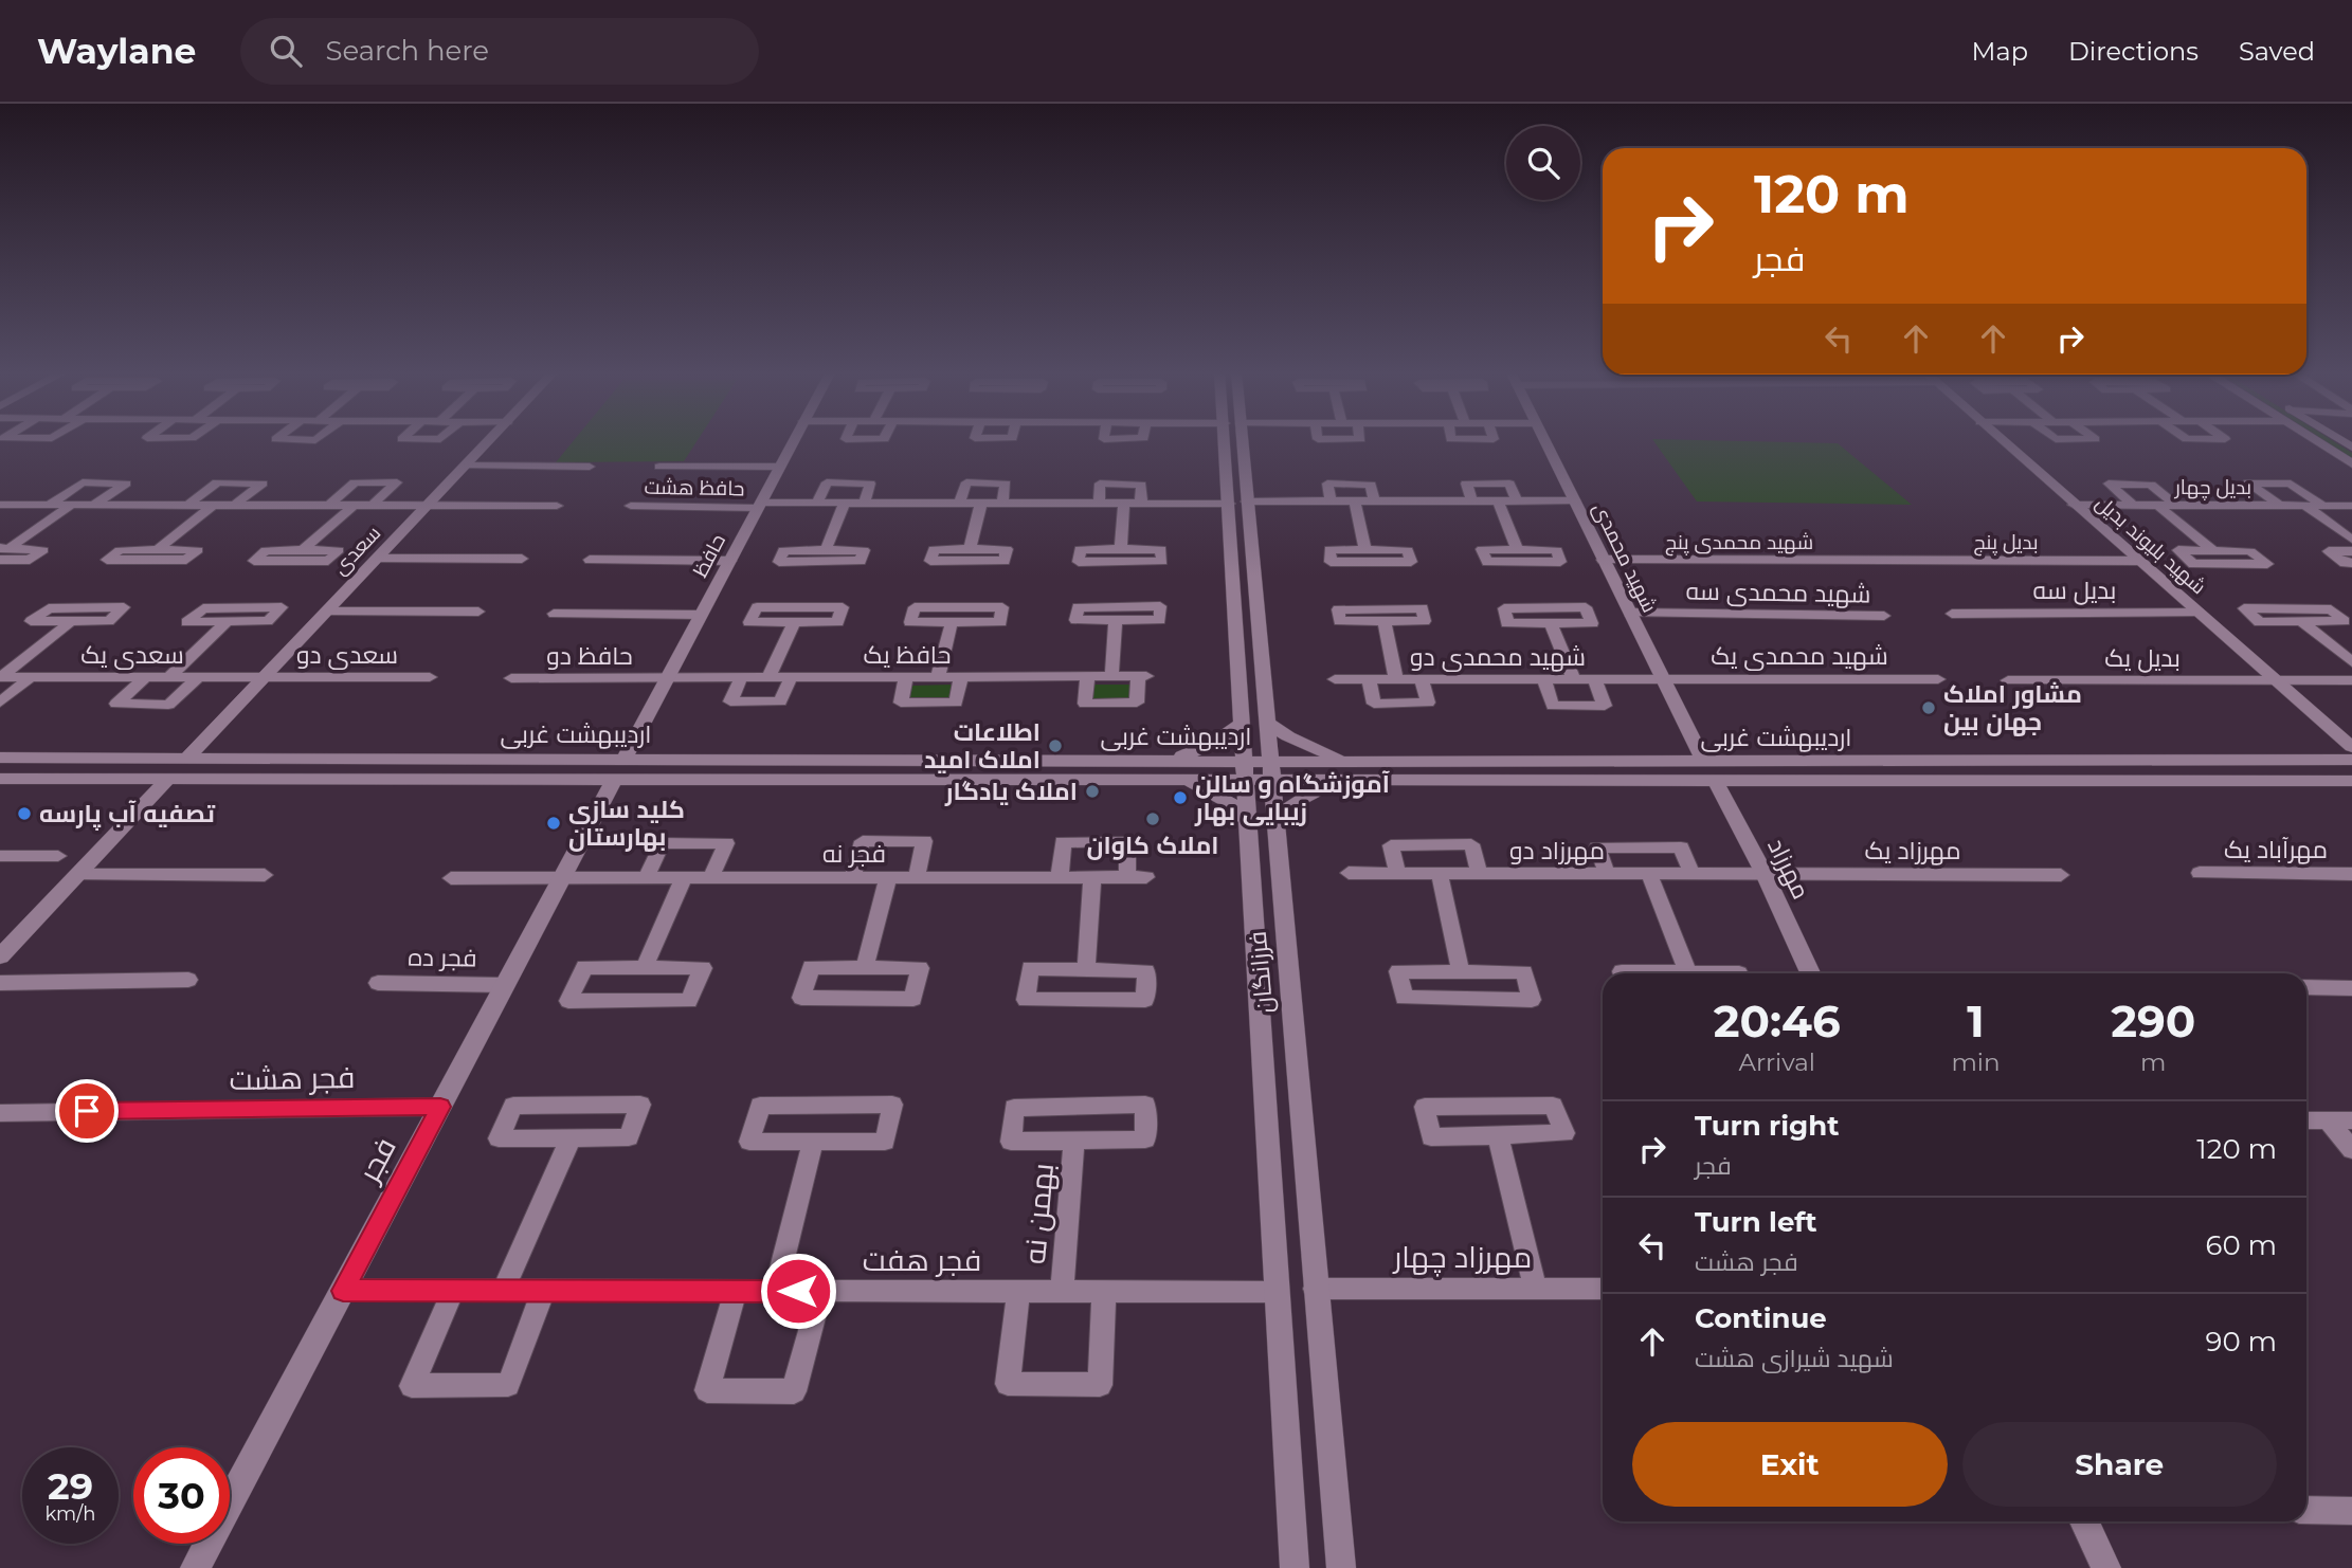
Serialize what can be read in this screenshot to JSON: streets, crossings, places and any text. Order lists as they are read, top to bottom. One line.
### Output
{"streets":{"street":["بدیل چهار","حافظ هشت","شهید محمدی پنج","بدیل پنج","شهید بلیوند بدیل","سعدی","حافظ","شهید محمدی","بدیل سه","شهید محمدی سه","سعدی یک","سعدی دو","حافظ یک","حافظ دو","شهید محمدی یک","شهید محمدی دو","بدیل یک","اردیبهشت غربی","مهرآباد یک","مهرزاد دو","مهرزاد یک","فجر نه","مهرزاد","فجر ده","فرزانگان","فجر هشت","فجر","بهمن نه","مهرزاد چهار","فجر هفت"]},"crossings":[["بدیل چهار","شهید بلیوند بدیل"],["حافظ هشت","حافظ"],["حافظ هشت","شهید محمدی"],["حافظ هشت","فرزانگان"],["شهید محمدی پنج","بدیل پنج"],["شهید محمدی پنج","شهید محمدی"],["بدیل پنج","شهید بلیوند بدیل"],["شهید بلیوند بدیل","بدیل سه"],["شهید بلیوند بدیل","بدیل یک"],["سعدی","سعدی یک"],["سعدی","سعدی دو"],["سعدی","اردیبهشت غربی"],["حافظ","حافظ یک"],["حافظ","حافظ دو"],["حافظ","اردیبهشت غربی"],["حافظ","فجر"],["شهید محمدی","شهید محمدی سه"],["شهید محمدی","شهید محمدی یک"],["شهید محمدی","شهید محمدی دو"],["شهید محمدی","اردیبهشت غربی"],["سعدی یک","سعدی دو"],["حافظ یک","حافظ دو"],["شهید محمدی یک","شهید محمدی دو"],["اردیبهشت غربی","مهرزاد"],["اردیبهشت غربی","فرزانگان"],["اردیبهشت غربی","فجر"],["مهرزاد دو","مهرزاد یک"],["مهرزاد دو","مهرزاد"],["مهرزاد یک","مهرزاد"],["فجر نه","فجر"],["فجر ده","فجر"],["فرزانگان","مهرزاد چهار"],["فرزانگان","فجر هفت"],["فجر هشت","فجر"],["فجر","فجر هفت"],["بهمن نه","فجر هفت"]],"places":["مشاور املاک جهان بین","اطلاعات املاک امید","املاک یادگار","آموزشگاه و سالن زیبایی بهار","تصفیه آب پارسه","املاک کاوان","کلید سازی بهارستان"],"page":{"header":"Waylane","search":"Search here","nav":["Map","Directions","Saved"],"turn":["120 m","فجر"],"eta":["20:46","Arrival","1","min","290","m"],"list":[{"name":"Turn right","note":"فجر","value":"120 m"},{"name":"Turn left","note":"فجر هشت","value":"60 m"},{"name":"Continue","note":"شهید شیرازی هشت","value":"90 m"}],"buttons":["Exit","Share"],"speed":"29 km/h","limit":"30"}}
